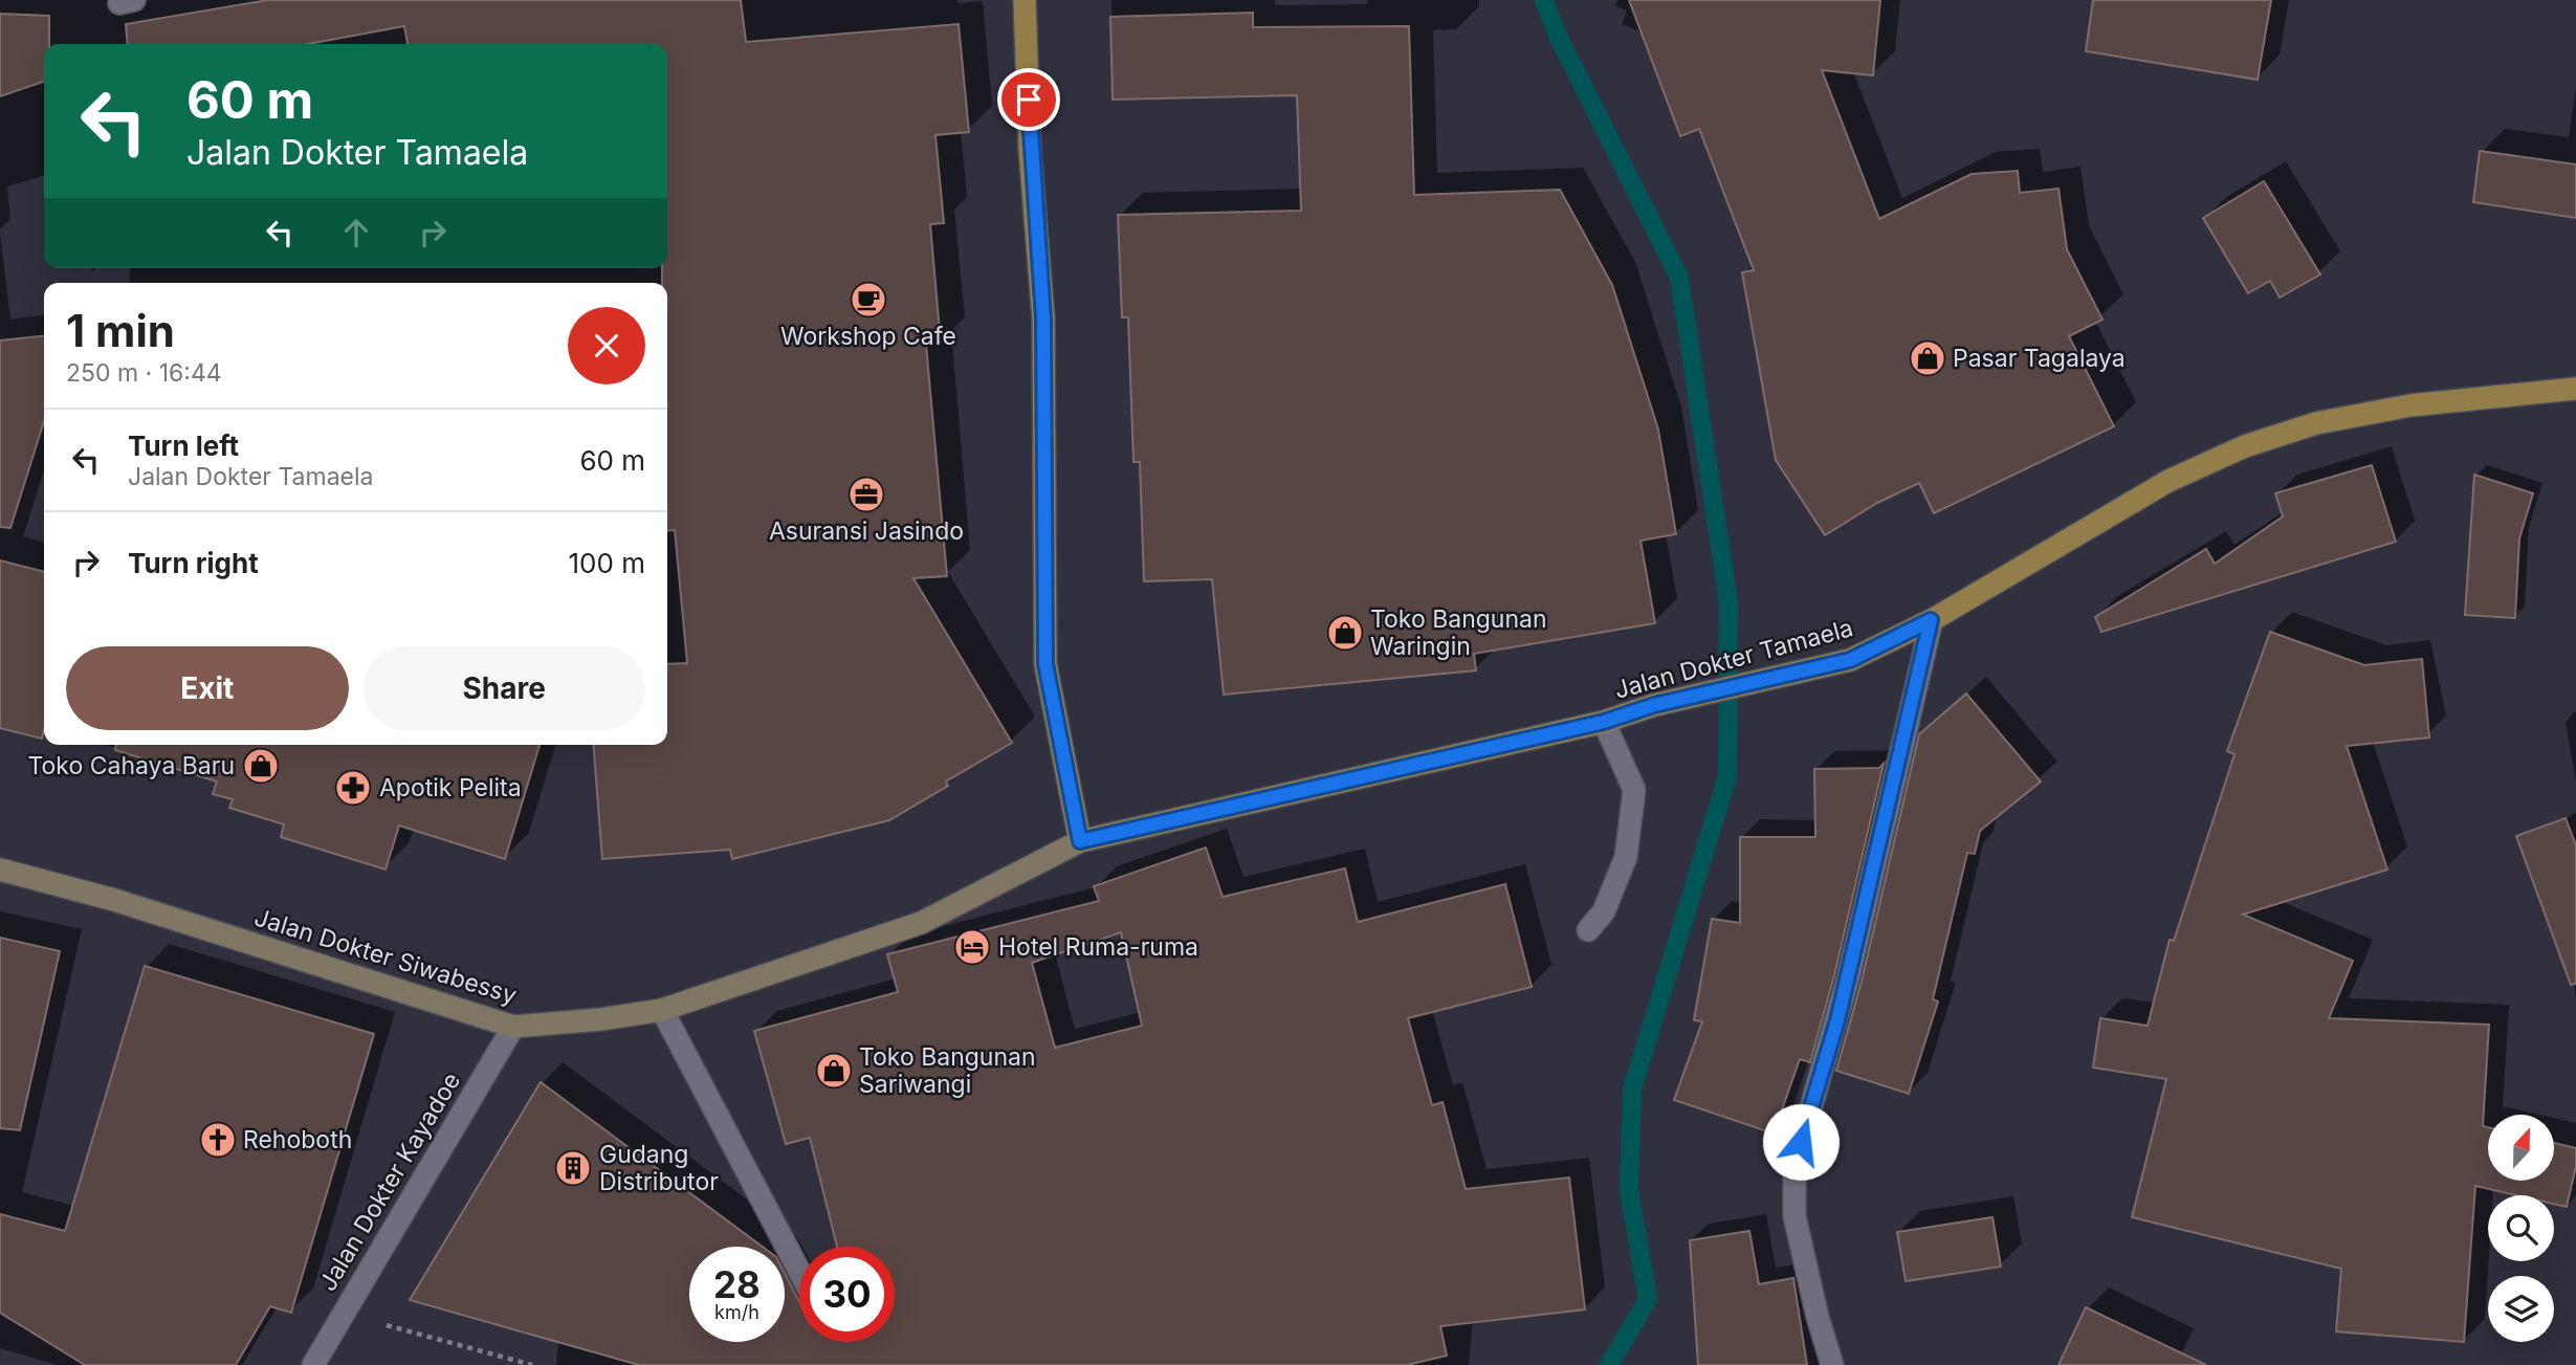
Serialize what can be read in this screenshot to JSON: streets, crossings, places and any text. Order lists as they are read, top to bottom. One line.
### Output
{"streets":{"main road":["Jalan Dokter Tamaela","Jalan Dokter Siwabessy"],"street":["Jalan Dokter Kayadoe"]},"crossings":[["Jalan Dokter Tamaela","Jalan Dokter Siwabessy"],["Jalan Dokter Siwabessy","Jalan Dokter Kayadoe"]],"places":{"cafe":["Workshop Cafe"],"shop":["Pasar Tagalaya","Toko Bangunan Waringin","Toko Cahaya Baru","Toko Bangunan Sariwangi"],"office":["Asuransi Jasindo"],"pharmacy":["Apotik Pelita"],"hotel":["Hotel Ruma-ruma"],"church":["Rehoboth"],"building":["Gudang Distributor"]},"north":"top","page":{"turn":["60 m","Jalan Dokter Tamaela"],"heading":["1 min","250 m · 16:44"],"list":[{"name":"Turn left","note":"Jalan Dokter Tamaela","value":"60 m"},{"name":"Turn right","value":"100 m"}],"buttons":["Exit","Share"],"speed":"28 km/h","limit":"30"}}
